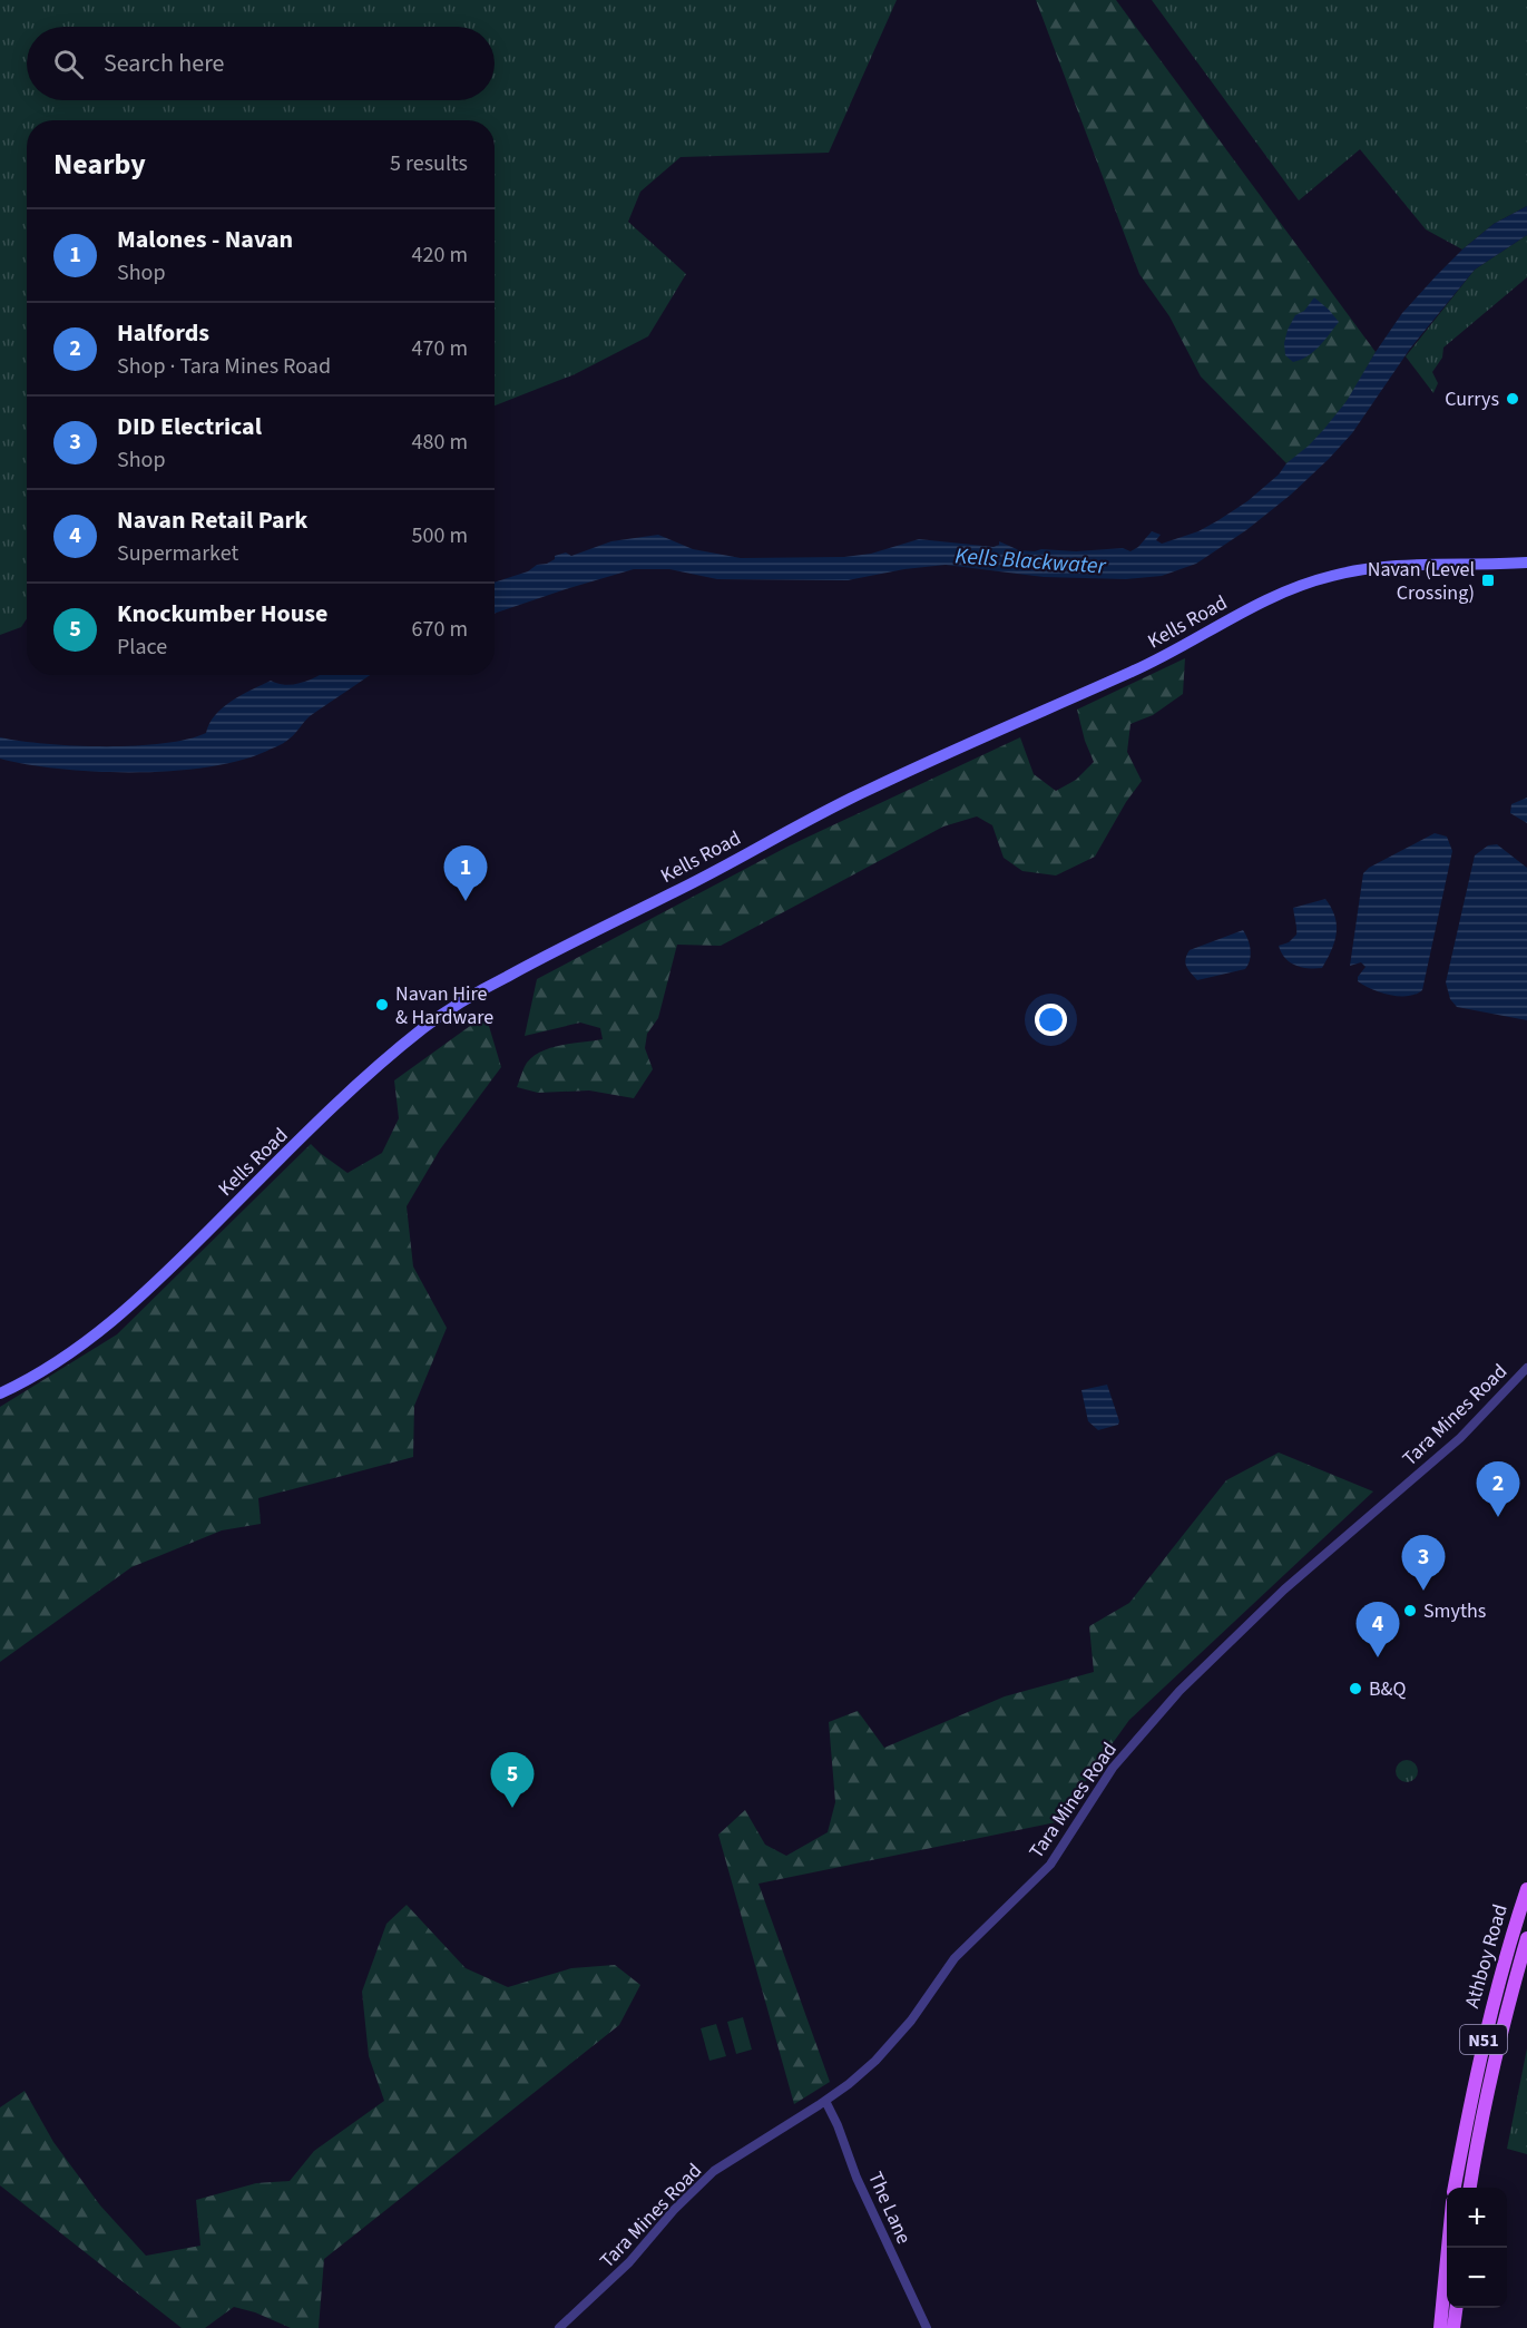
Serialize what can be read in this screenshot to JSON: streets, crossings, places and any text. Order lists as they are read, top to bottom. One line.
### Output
{"streets":{"main road":["Kells Road","Athboy Road","N51"],"street":["Tara Mines Road","The Lane"]},"crossings":[["Tara Mines Road","The Lane"]],"water":["Kells Blackwater"],"places":{"other":["Currys","Navan Hire & Hardware","Smyths","B&Q"],"transit":["Navan (Level Crossing)"]},"page":{"search":"Search here","heading":["Nearby","5 results"],"list":[{"mark":"1","name":"Malones - Navan","note":"Shop","value":"420 m"},{"mark":"2","name":"Halfords","note":"Shop · Tara Mines Road","value":"470 m"},{"mark":"3","name":"DID Electrical","note":"Shop","value":"480 m"},{"mark":"4","name":"Navan Retail Park","note":"Supermarket","value":"500 m"},{"mark":"5","name":"Knockumber House","note":"Place","value":"670 m"}],"pins":["1","2","3","4","5"],"map_buttons":["+","−"]}}
